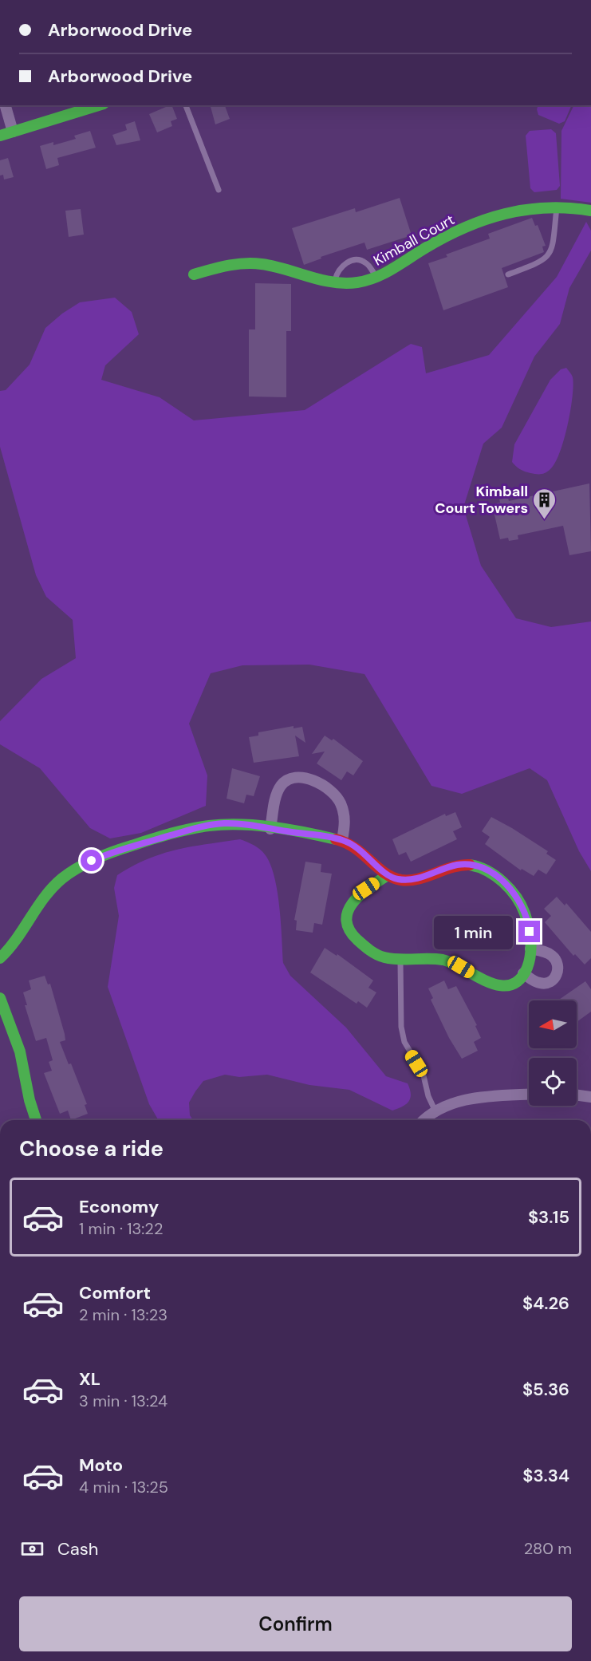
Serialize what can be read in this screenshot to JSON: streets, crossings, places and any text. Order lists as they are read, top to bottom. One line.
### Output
{"streets":{"street":["Kimball Court"]},"places":{"building":["Kimball Court Towers"]},"north":"left","page":{"banner":["Arborwood Drive","Arborwood Drive"],"bubble":"1 min","heading":"Choose a ride","list":[{"name":"Economy","note":"1 min · 13:22","value":"$3.15"},{"name":"Comfort","note":"2 min · 13:23","value":"$4.26"},{"name":"XL","note":"3 min · 13:24","value":"$5.36"},{"name":"Moto","note":"4 min · 13:25","value":"$3.34"}],"pay":["Cash","280 m"],"buttons":"Confirm"}}
